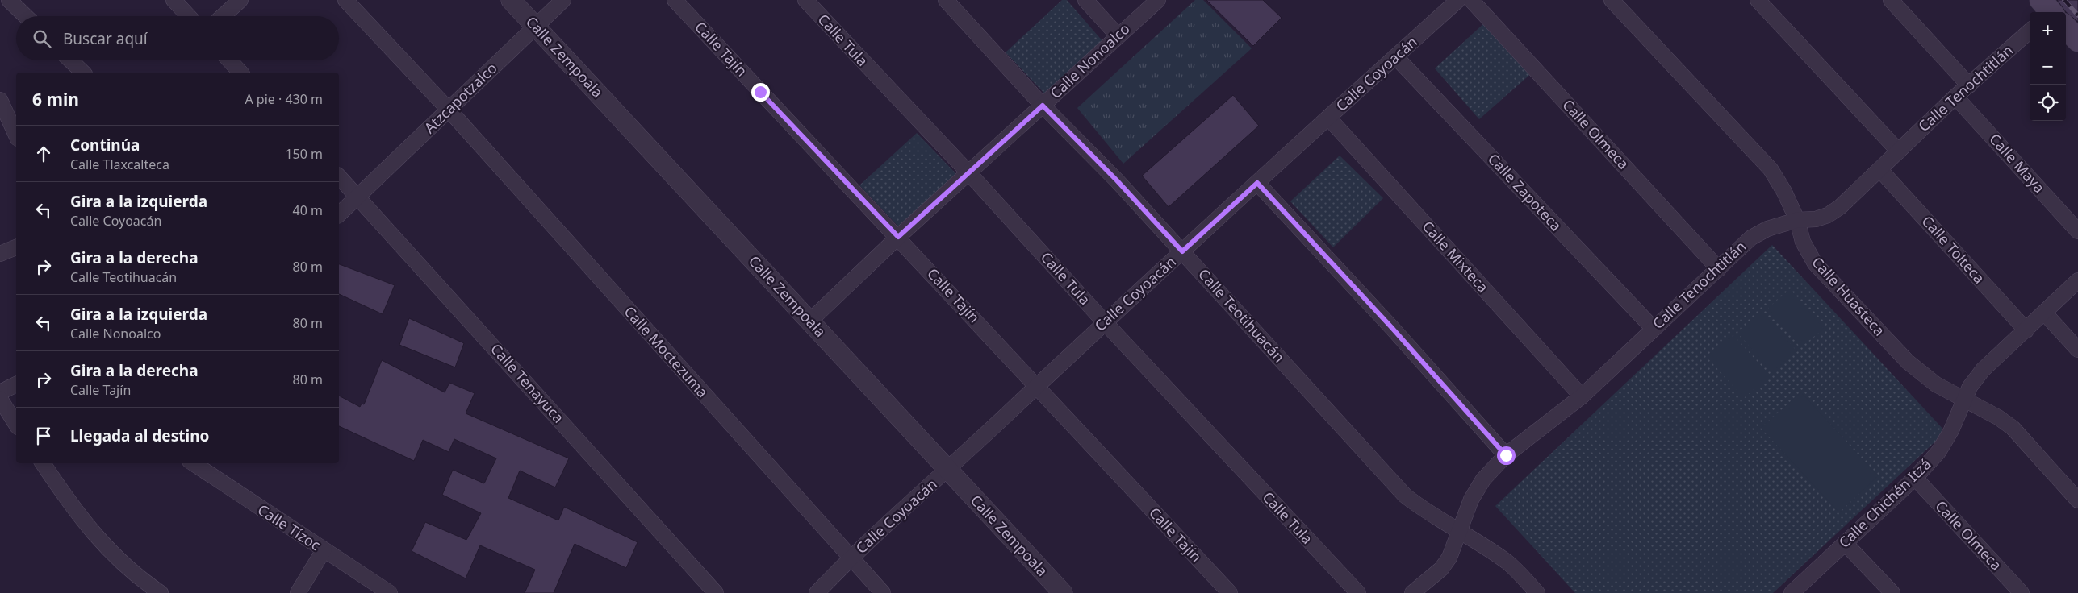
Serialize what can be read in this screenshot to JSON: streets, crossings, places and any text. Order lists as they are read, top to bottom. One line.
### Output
{"streets":{"street":["Calle Tula","Calle Tajín","Calle Zempoala","Calle Nonoalco","Calle Coyoacán","Calle Tenochtitlán","Atzcapotzalco","Calle Olmeca","Calle Maya","Calle Zapoteca","Calle Tolteca","Calle Mixteca","Calle Huasteca","Calle Teotihuacán","Calle Moctezuma","Calle Tenayuca","Calle Chichén Itzá","Calle Tízoc"]},"crossings":[["Calle Tula","Calle Nonoalco"],["Calle Tula","Calle Coyoacán"],["Calle Tajín","Calle Nonoalco"],["Calle Tajín","Calle Coyoacán"],["Calle Zempoala","Calle Nonoalco"],["Calle Zempoala","Calle Coyoacán"],["Calle Zempoala","Atzcapotzalco"],["Calle Nonoalco","Calle Teotihuacán"],["Calle Coyoacán","Calle Zapoteca"],["Calle Coyoacán","Calle Mixteca"],["Calle Coyoacán","Calle Teotihuacán"],["Calle Coyoacán","Calle Moctezuma"],["Calle Tenochtitlán","Calle Olmeca"],["Calle Tenochtitlán","Calle Maya"],["Calle Tenochtitlán","Calle Zapoteca"],["Calle Tenochtitlán","Calle Tolteca"],["Calle Tenochtitlán","Calle Mixteca"],["Calle Tenochtitlán","Calle Huasteca"],["Calle Tenochtitlán","Calle Teotihuacán"],["Atzcapotzalco","Calle Moctezuma"],["Atzcapotzalco","Calle Tenayuca"],["Calle Olmeca","Calle Chichén Itzá"],["Calle Tolteca","Calle Chichén Itzá"],["Calle Huasteca","Calle Chichén Itzá"]],"page":{"map_buttons":["+","−"],"search":"Buscar aquí","heading":["6 min","A pie · 430 m"],"list":[["Continúa","Calle Tlaxcalteca","150 m"],["Gira a la izquierda","Calle Coyoacán","40 m"],["Gira a la derecha","Calle Teotihuacán","80 m"],["Gira a la izquierda","Calle Nonoalco","80 m"],["Gira a la derecha","Calle Tajín","80 m"],"Llegada al destino"]}}
